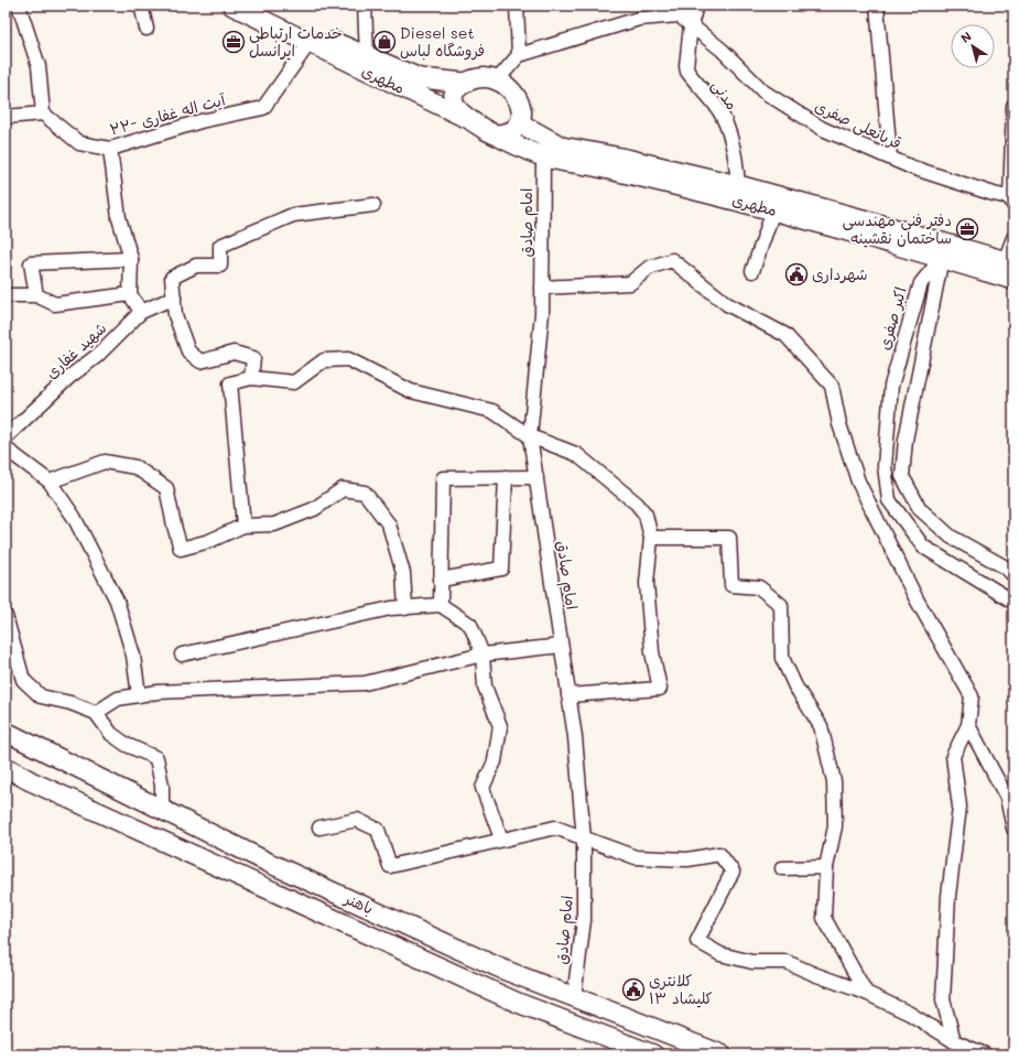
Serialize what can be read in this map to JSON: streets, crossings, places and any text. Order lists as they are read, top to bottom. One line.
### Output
{"streets":{"main road":["مطهری","باهنر"],"street":["مدنی","۲۲- آیت اله غفاری","قربانعلی صفری","امام صادق","اکبر صفری","شهید غفاری"]},"crossings":[["مطهری","مدنی"],["مطهری","۲۲- آیت اله غفاری"],["مطهری","امام صادق"],["مطهری","اکبر صفری"],["مدنی","قربانعلی صفری"],["امام صادق","باهنر"]],"places":{"office":["خدمات ارتباطی ایرانسل","دفتر فنی مهندسی ساختمان نقشینه"],"shop":["Diesel set فروشگاه لباس"],"public building":["شهرداری","کلانتری ۱۳ کلیشاد"]},"north":"top left"}
